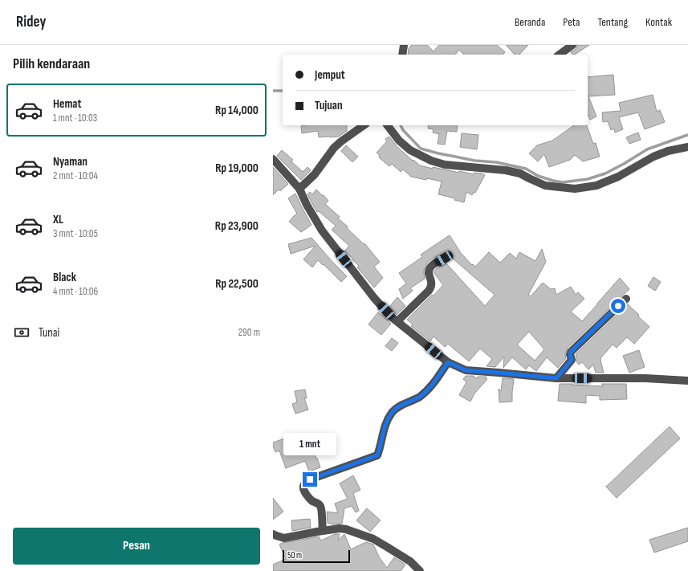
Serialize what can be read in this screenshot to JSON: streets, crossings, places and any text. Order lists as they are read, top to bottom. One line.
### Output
{"scale_bar":"50 m","page":{"header":"Ridey","nav":["Beranda","Peta","Tentang","Kontak"],"heading":"Pilih kendaraan","banner":["Jemput","Tujuan"],"list":[{"name":"Hemat","note":"1 mnt · 10:03","value":"Rp 14,000"},{"name":"Nyaman","note":"2 mnt · 10:04","value":"Rp 19,000"},{"name":"XL","note":"3 mnt · 10:05","value":"Rp 23,900"},{"name":"Black","note":"4 mnt · 10:06","value":"Rp 22,500"}],"pay":["Tunai","290 m"],"bubble":"1 mnt","buttons":"Pesan","scale":"50 m"}}
